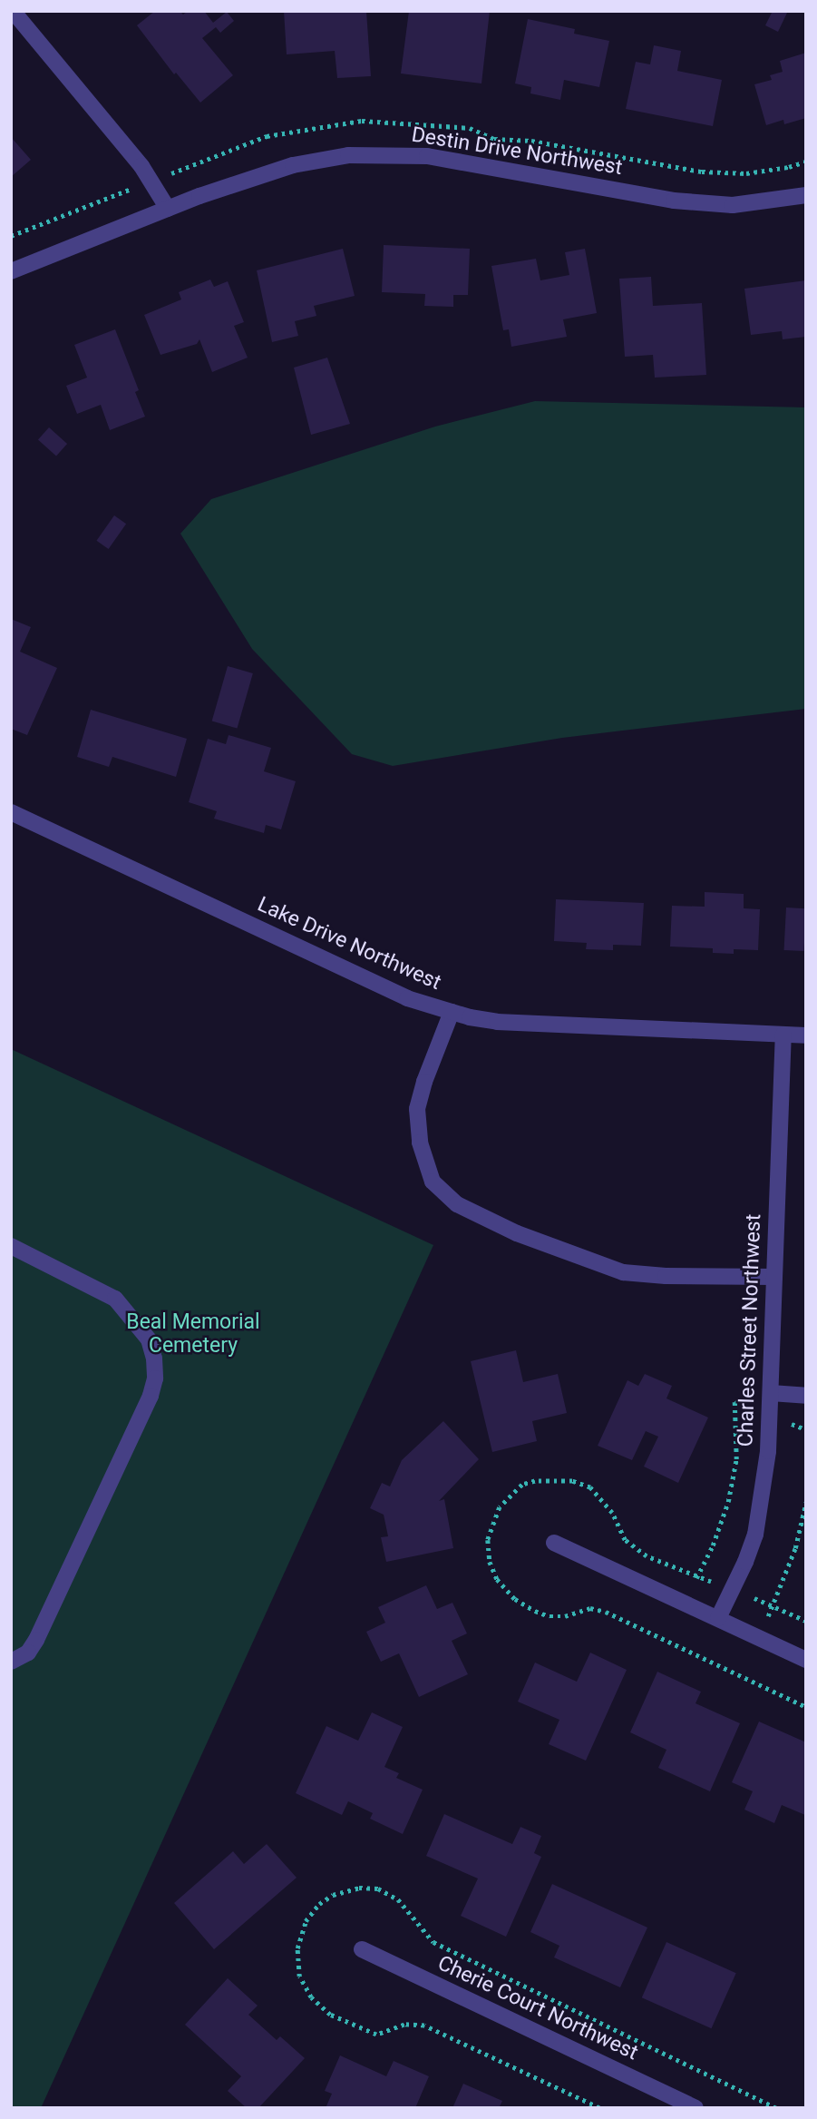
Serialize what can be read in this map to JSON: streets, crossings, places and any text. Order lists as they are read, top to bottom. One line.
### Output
{"streets":{"street":["Destin Drive Northwest","Lake Drive Northwest","Charles Street Northwest","Cherie Court Northwest"]},"crossings":[["Lake Drive Northwest","Charles Street Northwest"]],"parks":["Beal Memorial Cemetery"]}
